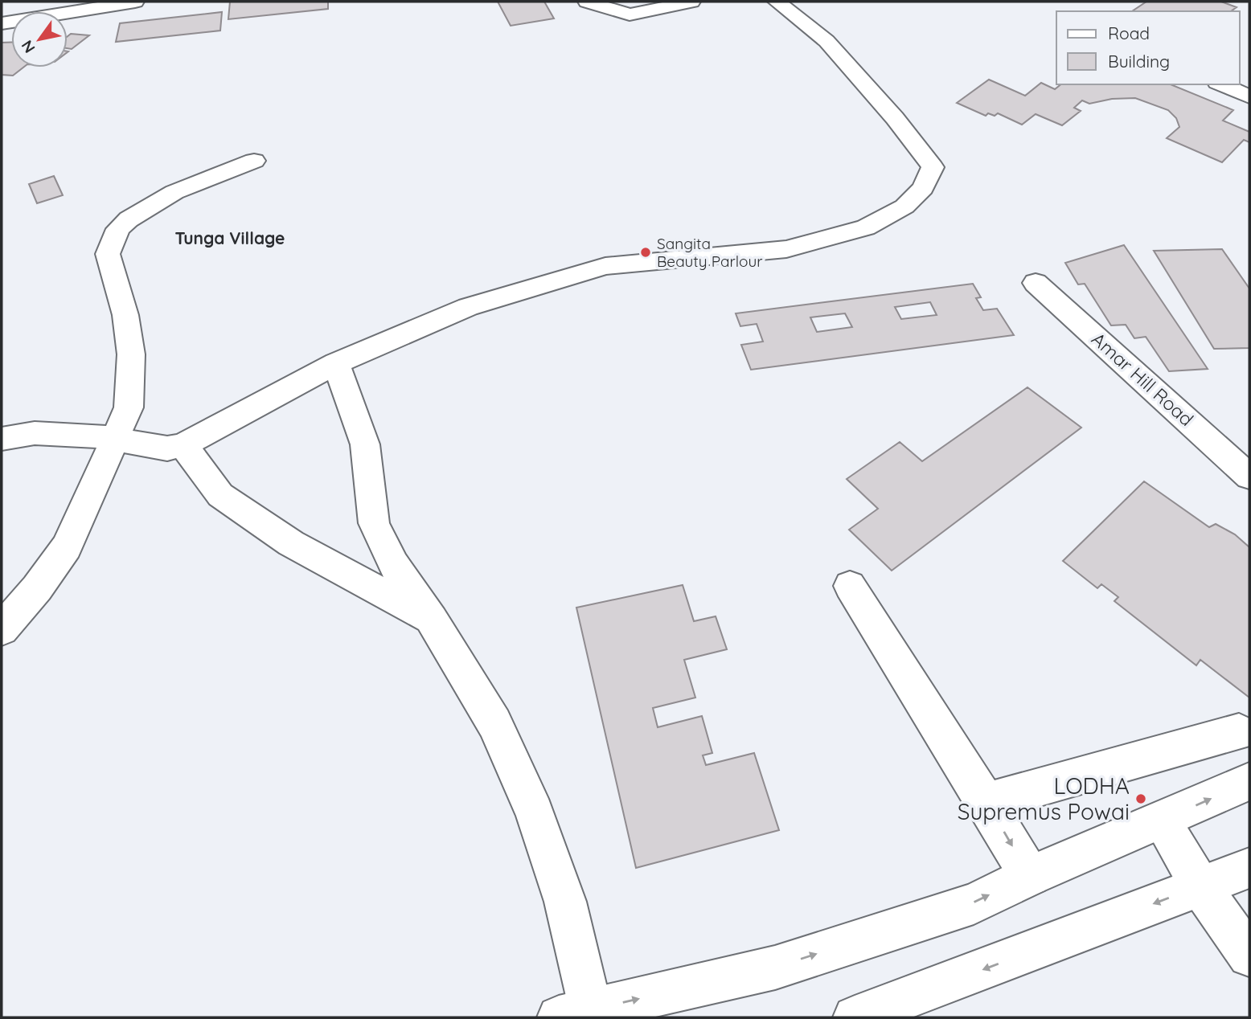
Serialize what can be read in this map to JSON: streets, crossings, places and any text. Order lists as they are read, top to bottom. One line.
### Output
{"streets":{"street":["Amar Hill Road"]},"districts":["Tunga Village"],"places":["Sangita Beauty Parlour","LODHA Supremus Powai"],"legend":["Road","Building"],"north":"bottom left"}
